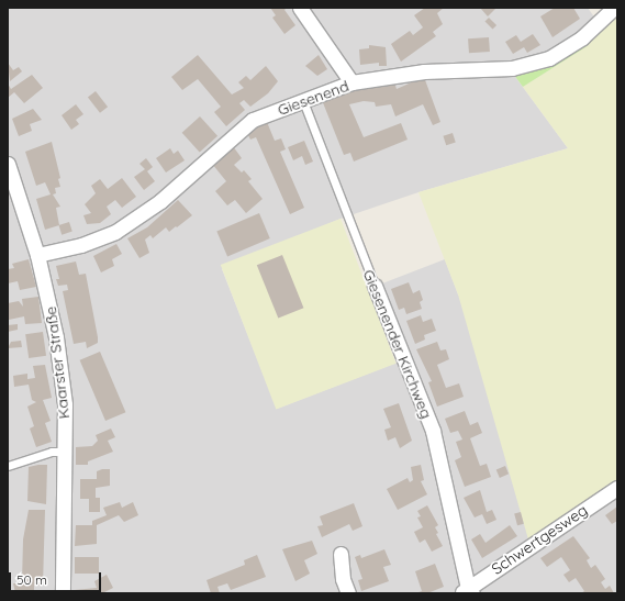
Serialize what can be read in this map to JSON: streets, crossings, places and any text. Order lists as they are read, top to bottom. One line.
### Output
{"streets":{"street":["Giesenend","Giesenender Kirchweg","Kaarster Straße","Schwertgesweg"]},"crossings":[["Giesenend","Giesenender Kirchweg"],["Giesenend","Kaarster Straße"],["Giesenender Kirchweg","Schwertgesweg"]],"scale_bar":"50 m"}
